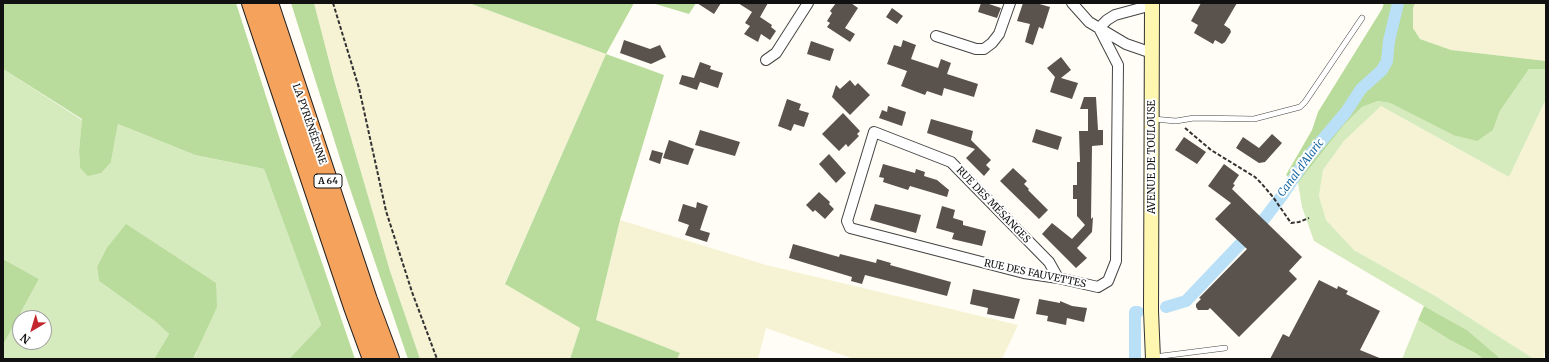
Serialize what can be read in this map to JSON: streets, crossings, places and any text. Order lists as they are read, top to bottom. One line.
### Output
{"streets":{"highway":["LA PYRÉNÉENNE","A 64"],"main road":["AVENUE DE TOULOUSE"],"street":["RUE DES MÉSANGES","RUE DES FAUVETTES"]},"crossings":[["RUE DES MÉSANGES","RUE DES FAUVETTES"]],"water":["Canal d'Alaric"],"north":"bottom left"}
